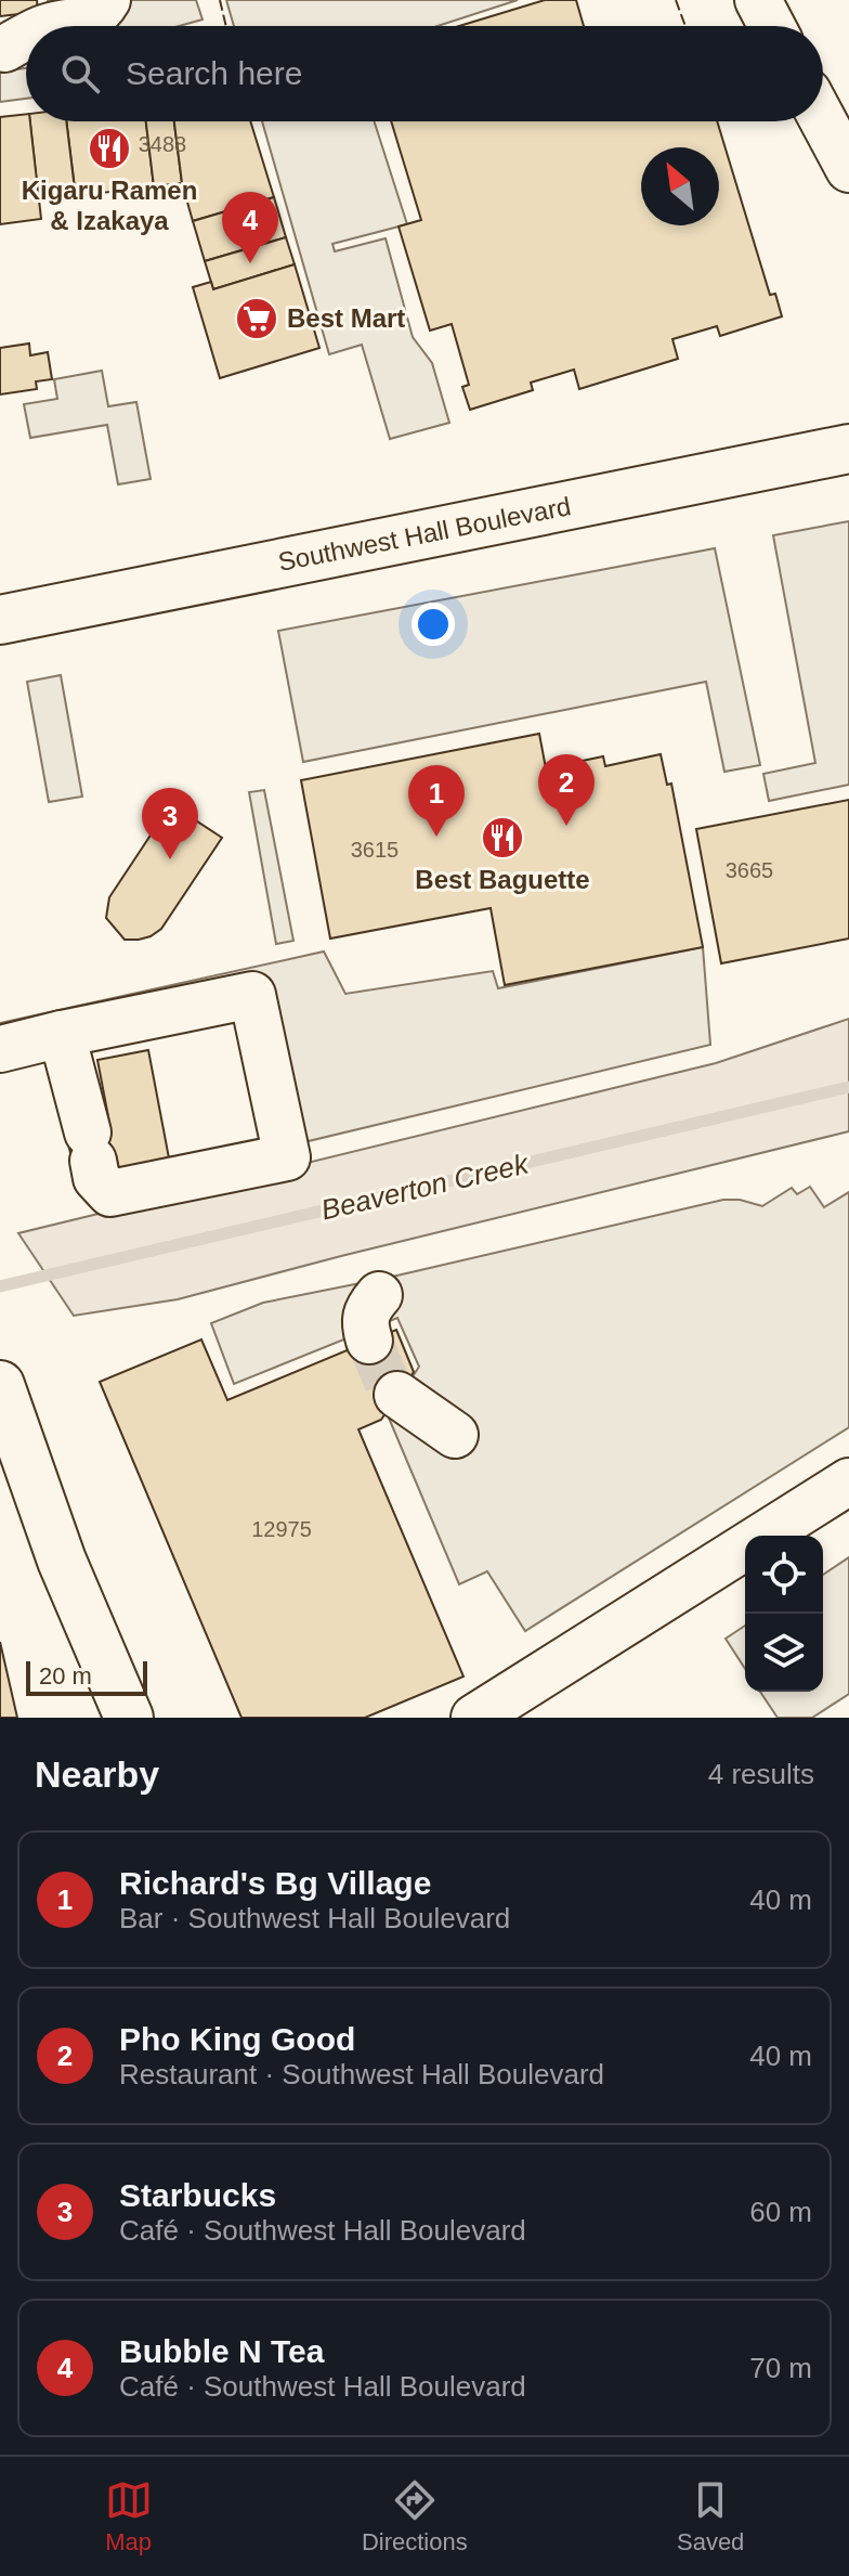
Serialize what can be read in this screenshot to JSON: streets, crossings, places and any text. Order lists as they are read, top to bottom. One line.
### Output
{"streets":{"main road":["Southwest Hall Boulevard"]},"water":["Beaverton Creek"],"places":{"restaurant":["Kigaru Ramen & Izakaya","Best Baguette"],"supermarket":["Best Mart"]},"house_numbers":["3488","3615","3665","12975"],"scale_bar":"20 m","north":"top left","page":{"search":"Search here","pins":["4","2","1","3"],"scale":"20 m","heading":["Nearby","4 results"],"list":[{"mark":"1","name":"Richard's Bg Village","note":"Bar · Southwest Hall Boulevard","value":"40 m"},{"mark":"2","name":"Pho King Good","note":"Restaurant · Southwest Hall Boulevard","value":"40 m"},{"mark":"3","name":"Starbucks","note":"Café · Southwest Hall Boulevard","value":"60 m"},{"mark":"4","name":"Bubble N Tea","note":"Café · Southwest Hall Boulevard","value":"70 m"}],"nav":["Map","Directions","Saved"]}}
